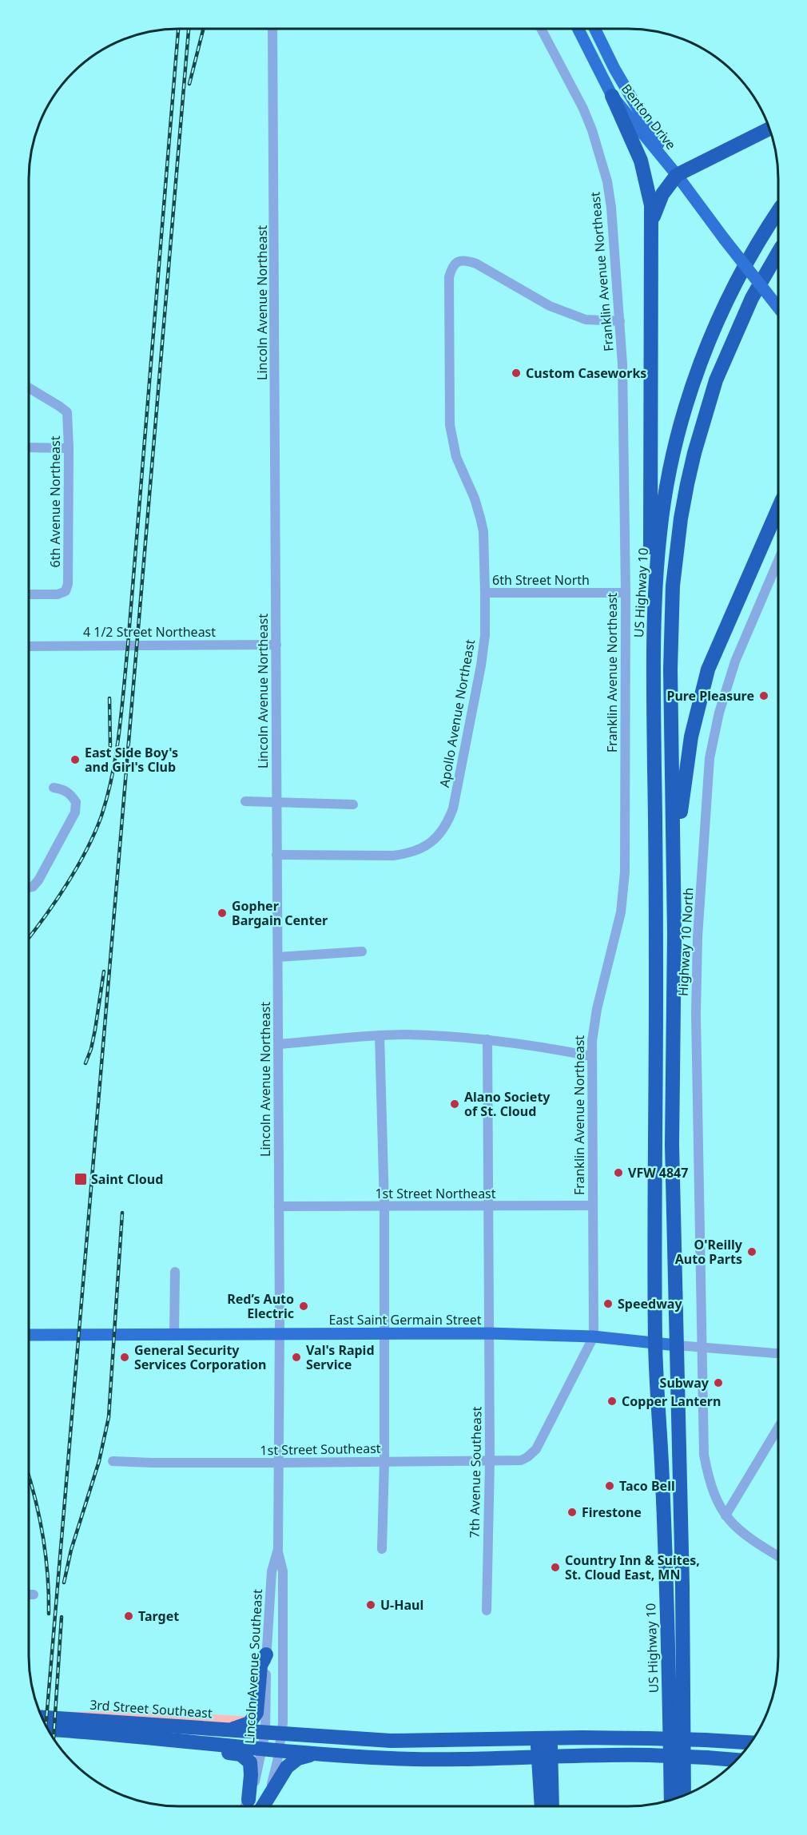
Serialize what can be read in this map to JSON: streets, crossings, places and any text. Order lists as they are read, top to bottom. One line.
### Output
{"streets":{"highway":["US Highway 10","3rd Street Southeast"],"main road":["Benton Drive","East Saint Germain Street"],"street":["Franklin Avenue Northeast","Lincoln Avenue Northeast","6th Avenue Northeast","6th Street North","4 1/2 Street Northeast","Apollo Avenue Northeast","Highway 10 North","1st Street Northeast","1st Street Southeast","7th Avenue Southeast","Lincoln Avenue Southeast"]},"crossings":[["Franklin Avenue Northeast","6th Street North"],["Franklin Avenue Northeast","Apollo Avenue Northeast"],["Franklin Avenue Northeast","1st Street Northeast"],["Franklin Avenue Northeast","East Saint Germain Street"],["Franklin Avenue Northeast","1st Street Southeast"],["Lincoln Avenue Northeast","4 1/2 Street Northeast"],["Lincoln Avenue Northeast","Apollo Avenue Northeast"],["Lincoln Avenue Northeast","1st Street Northeast"],["Lincoln Avenue Northeast","East Saint Germain Street"],["Lincoln Avenue Northeast","Lincoln Avenue Southeast"],["6th Street North","Apollo Avenue Northeast"],["US Highway 10","East Saint Germain Street"],["Highway 10 North","East Saint Germain Street"],["1st Street Northeast","7th Avenue Southeast"],["East Saint Germain Street","1st Street Southeast"],["East Saint Germain Street","7th Avenue Southeast"],["East Saint Germain Street","Lincoln Avenue Southeast"],["1st Street Southeast","7th Avenue Southeast"],["1st Street Southeast","Lincoln Avenue Southeast"],["Lincoln Avenue Southeast","3rd Street Southeast"]],"places":{"other":["Custom Caseworks","Pure Pleasure","East Side Boy's and Girl's Club","Gopher Bargain Center","Alano Society of St. Cloud","VFW 4847","O'Reilly Auto Parts","Speedway","Red’s Auto Electric","General Security Services Corporation","Val's Rapid Service","Subway","Copper Lantern","Taco Bell","Firestone","Country Inn & Suites, St. Cloud East, MN","U-Haul","Target"],"transit":["Saint Cloud"]}}
